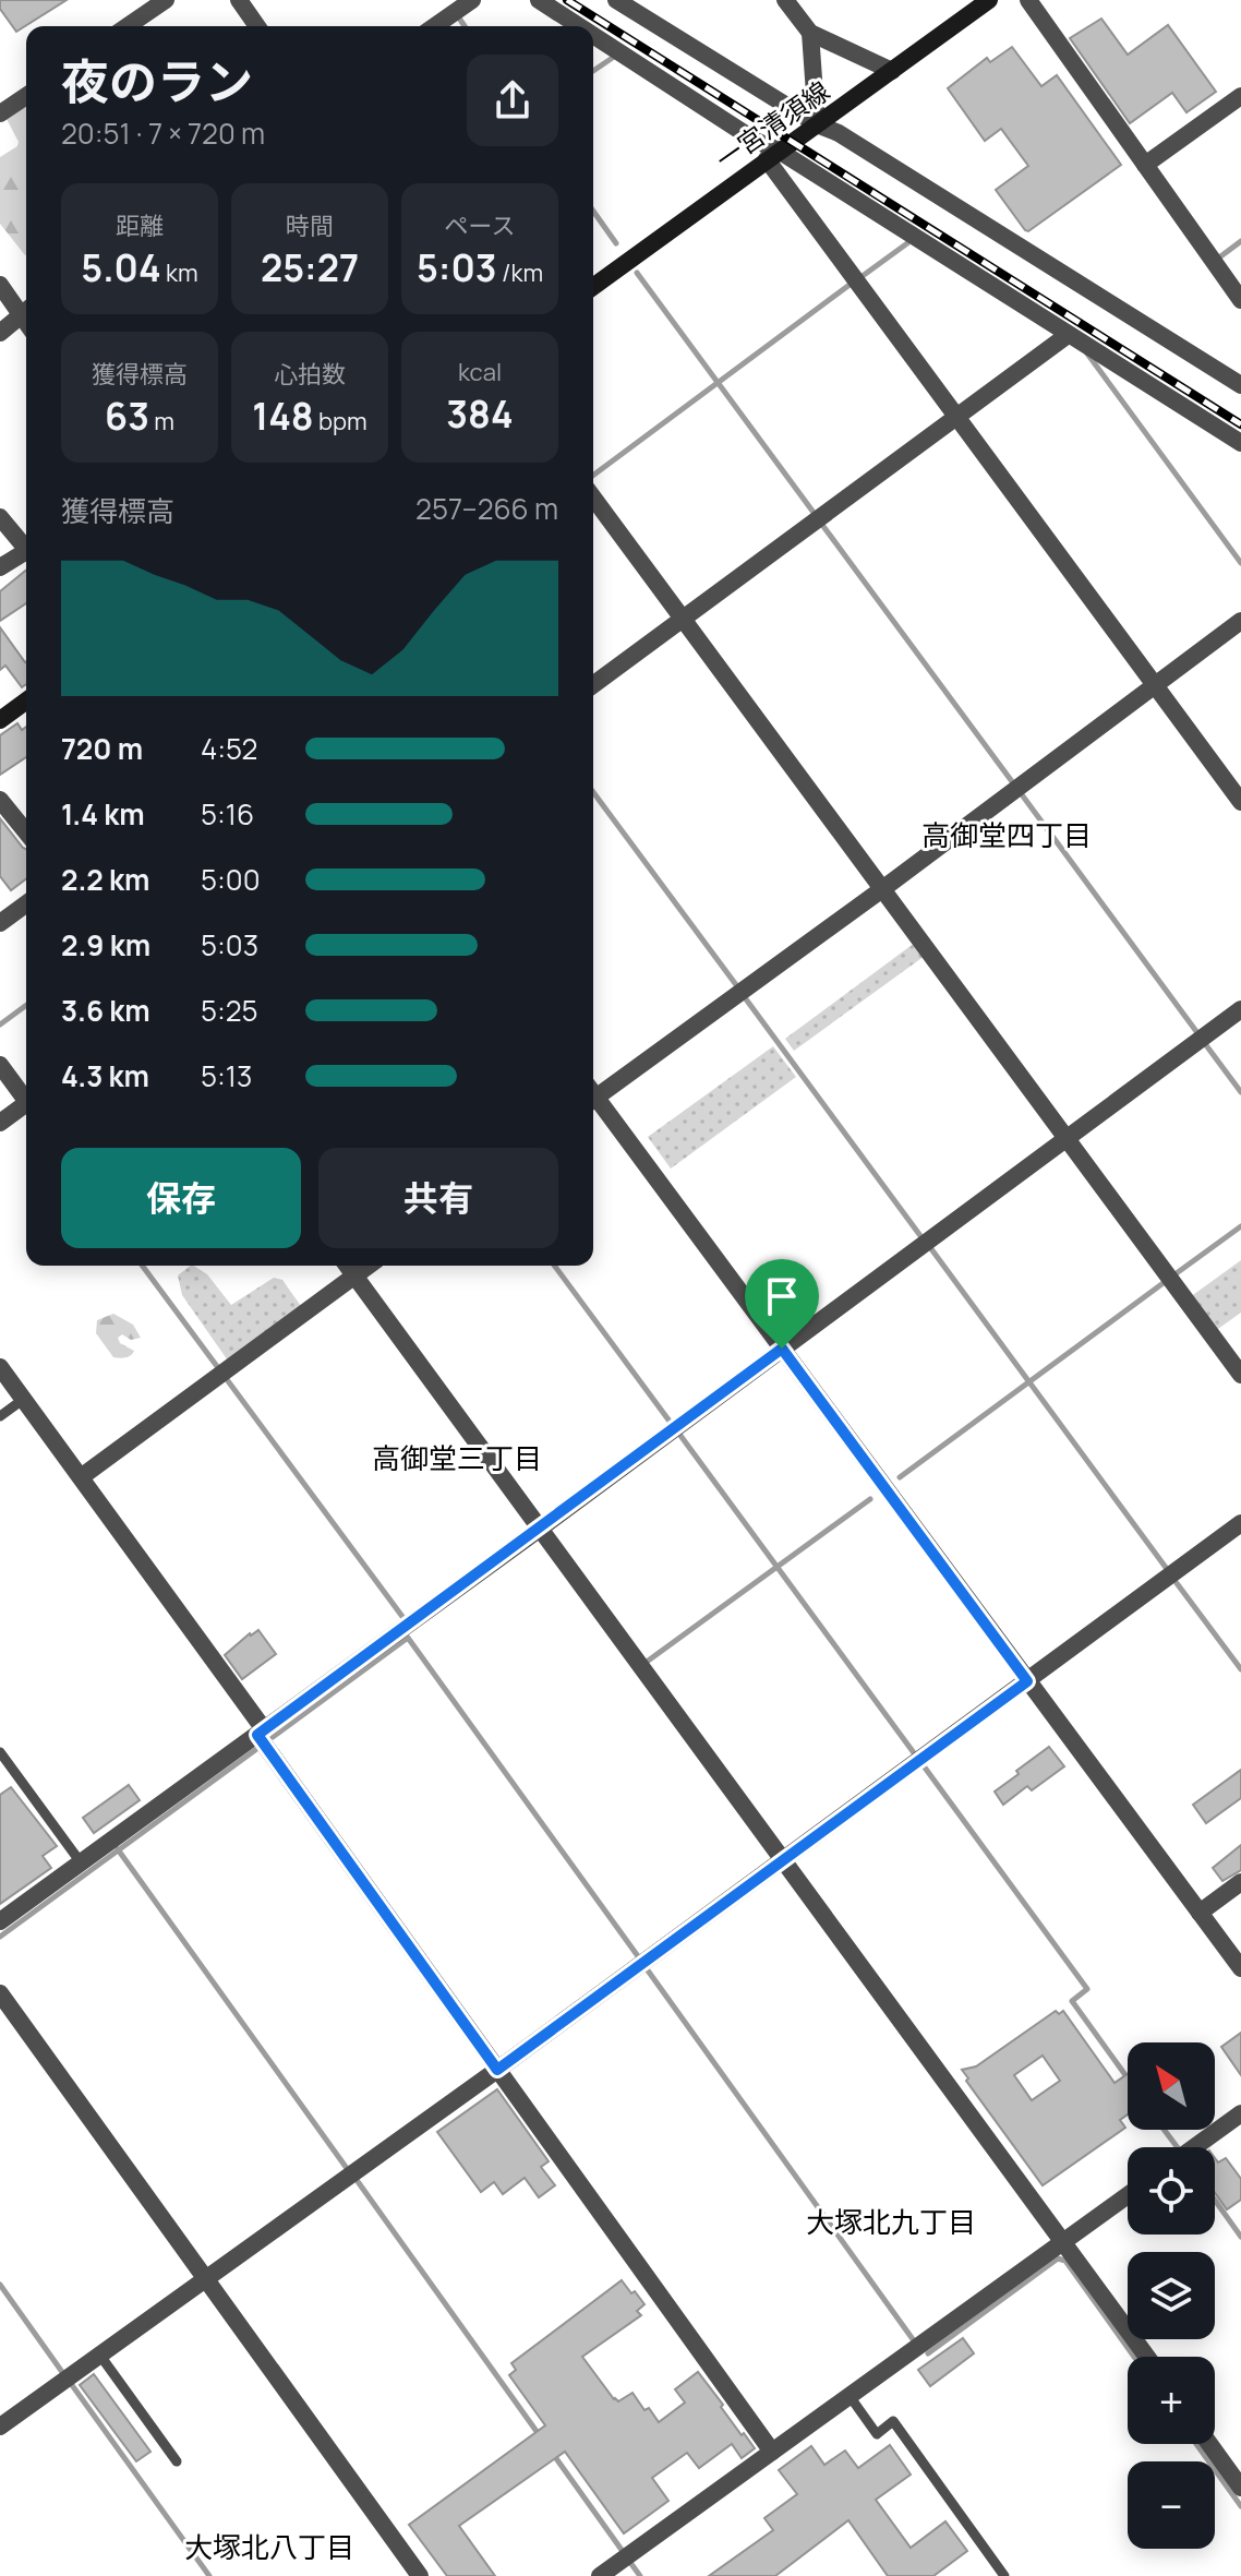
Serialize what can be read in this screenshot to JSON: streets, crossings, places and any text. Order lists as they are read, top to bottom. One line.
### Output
{"streets":{"main road":["一宮清須線"]},"districts":["高御堂四丁目","高御堂三丁目","大塚北九丁目","大塚北八丁目"],"north":"top left","page":{"heading":["夜のラン","20:51 · 7 × 720 m"],"stats":[["距離","5.04 km"],["時間","25:27"],["ペース","5:03 /km"],["獲得標高","63 m"],["心拍数","148 bpm"],["kcal","384"]],"chart":["獲得標高","257–266 m"],"list":[{"name":"720 m","note":"4:52"},{"name":"1.4 km","note":"5:16"},{"name":"2.2 km","note":"5:00"},{"name":"2.9 km","note":"5:03"},{"name":"3.6 km","note":"5:25"},{"name":"4.3 km","note":"5:13"}],"buttons":["保存","共有"],"map_buttons":["+","−"]}}
